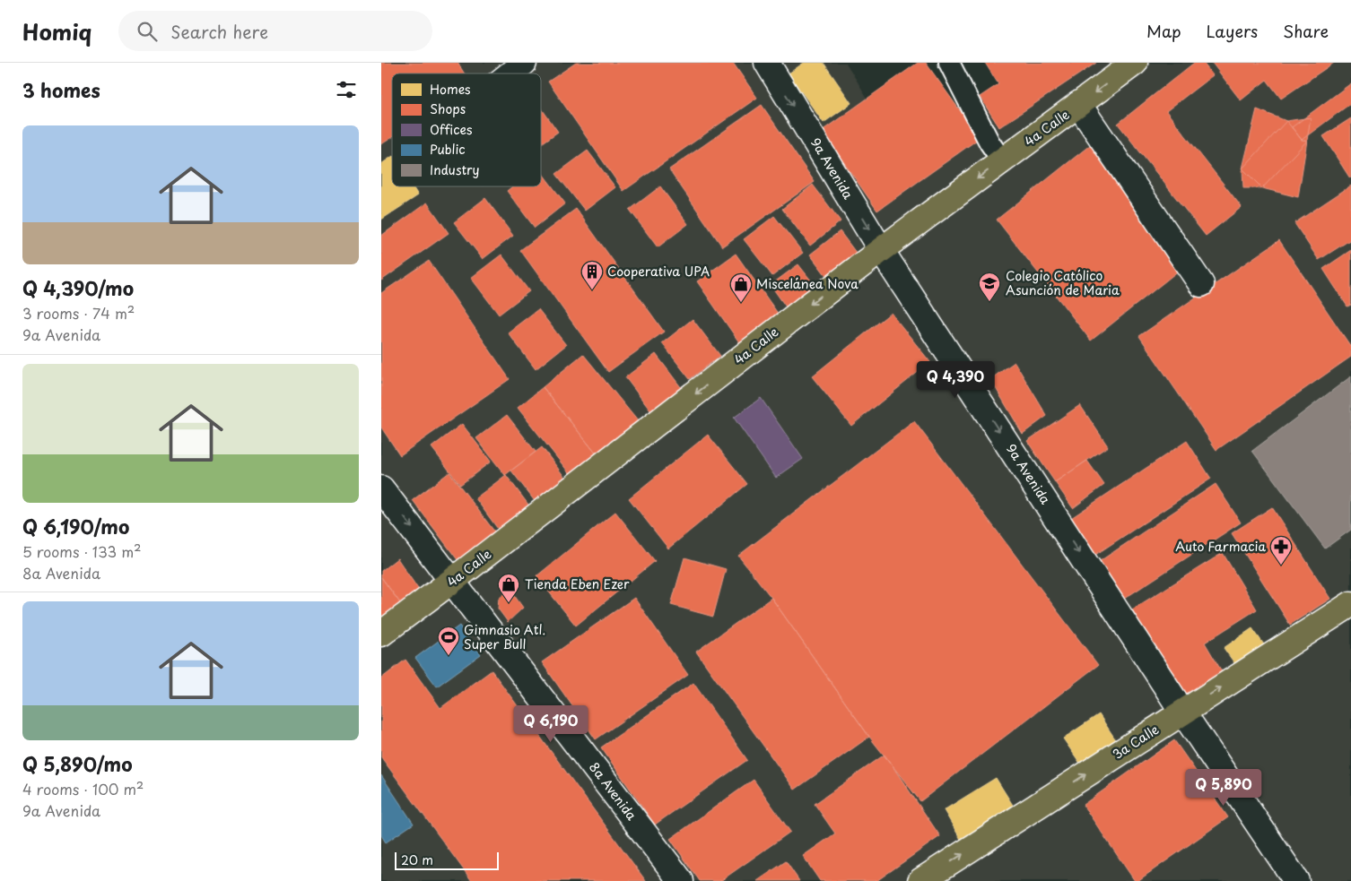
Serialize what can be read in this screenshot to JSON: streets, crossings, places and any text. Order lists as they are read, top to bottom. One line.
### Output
{"streets":{"main road":["4a Calle","3a Calle"],"street":["9a Avenida","8a Avenida"]},"crossings":[["4a Calle","9a Avenida"],["4a Calle","8a Avenida"],["9a Avenida","3a Calle"]],"one_way":["4a Calle","9a Avenida","3a Calle"],"places":{"building":["Cooperativa UPA"],"school or university":["Colegio Católico Asunción de Maria"],"shop":["Miscelánea Nova","Tienda Eben Ezer"],"pharmacy":["Auto Farmacia"],"sports":["Gimnasio Atl. Super Bull"]},"legend":["Homes","Shops","Offices","Public","Industry"],"scale_bar":"20 m","page":{"header":"Homiq","search":"Search here","nav":["Map","Layers","Share"],"heading":"3 homes","list":[{"name":"Q 4,390/mo","note":"3 rooms · 74 m² · 9a Avenida"},{"name":"Q 6,190/mo","note":"5 rooms · 133 m² · 8a Avenida"},{"name":"Q 5,890/mo","note":"4 rooms · 100 m² · 9a Avenida"}],"price":["Q 4,390","Q 6,190","Q 5,890"],"scale":"20 m"}}
